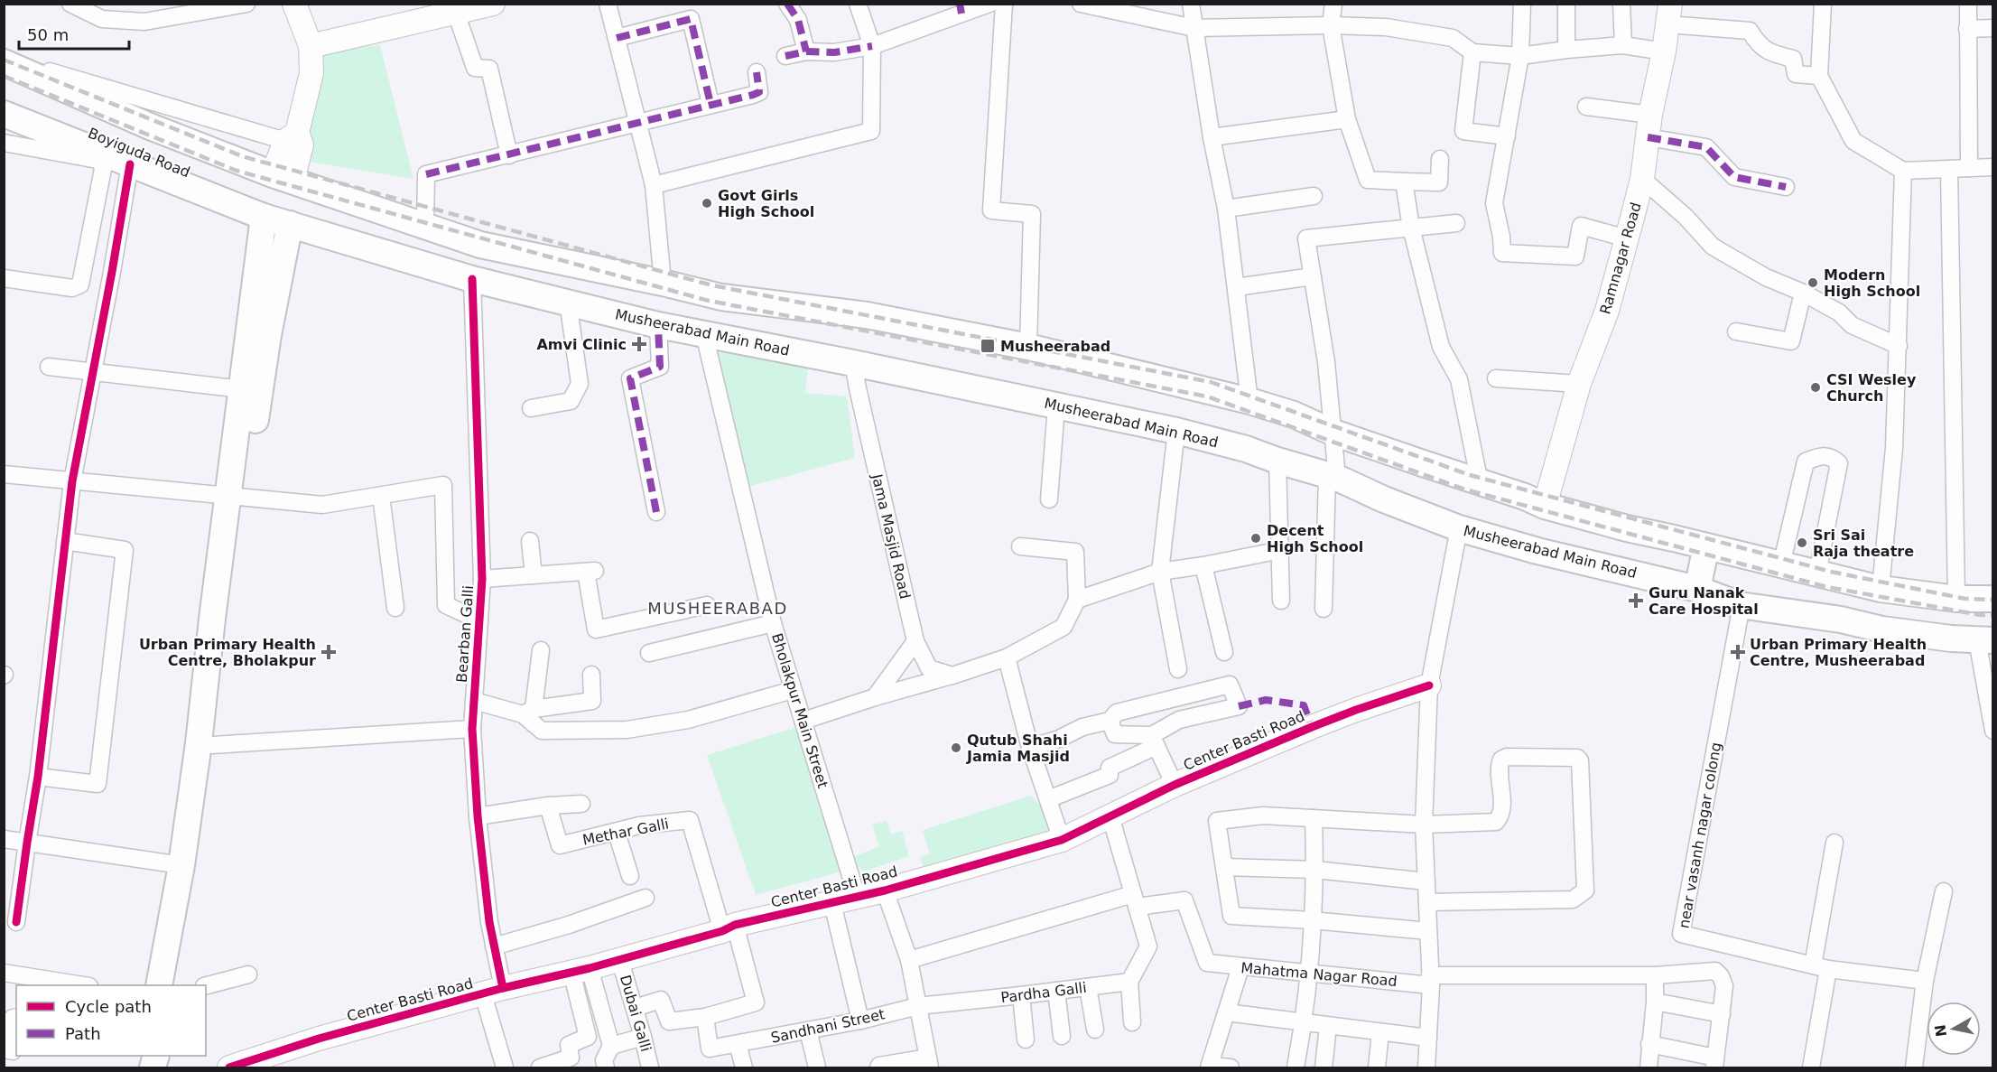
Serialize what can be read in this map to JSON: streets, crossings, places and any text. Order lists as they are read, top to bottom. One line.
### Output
{"streets":{"main road":["Boyiguda Road","Musheerabad Main Road"],"street":["Ramnagar Road","Jama Masjid Road","Bearban Galli","Bholakpur Main Street","Center Basti Road","Methar Galli","near vasanh nagar colong","Mahatma Nagar Road","Pardha Galli","Dubai Galli","Sandhani Street"]},"crossings":[["Boyiguda Road","Musheerabad Main Road"],["Musheerabad Main Road","Jama Masjid Road"],["Musheerabad Main Road","Bearban Galli"],["Musheerabad Main Road","Bholakpur Main Street"],["Musheerabad Main Road","near vasanh nagar colong"],["Bearban Galli","Center Basti Road"],["Bholakpur Main Street","Center Basti Road"],["Center Basti Road","Methar Galli"],["Center Basti Road","Dubai Galli"],["Pardha Galli","Sandhani Street"]],"districts":["MUSHEERABAD"],"places":{"other":["Govt Girls High School","Modern High School","CSI Wesley Church","Decent High School","Sri Sai Raja theatre","Qutub Shahi Jamia Masjid"],"health":["Amvi Clinic","Guru Nanak Care Hospital","Urban Primary Health Centre, Bholakpur","Urban Primary Health Centre, Musheerabad"],"transit":["Musheerabad"]},"legend":["Cycle path","Path"],"scale_bar":"50 m","north":"left"}
